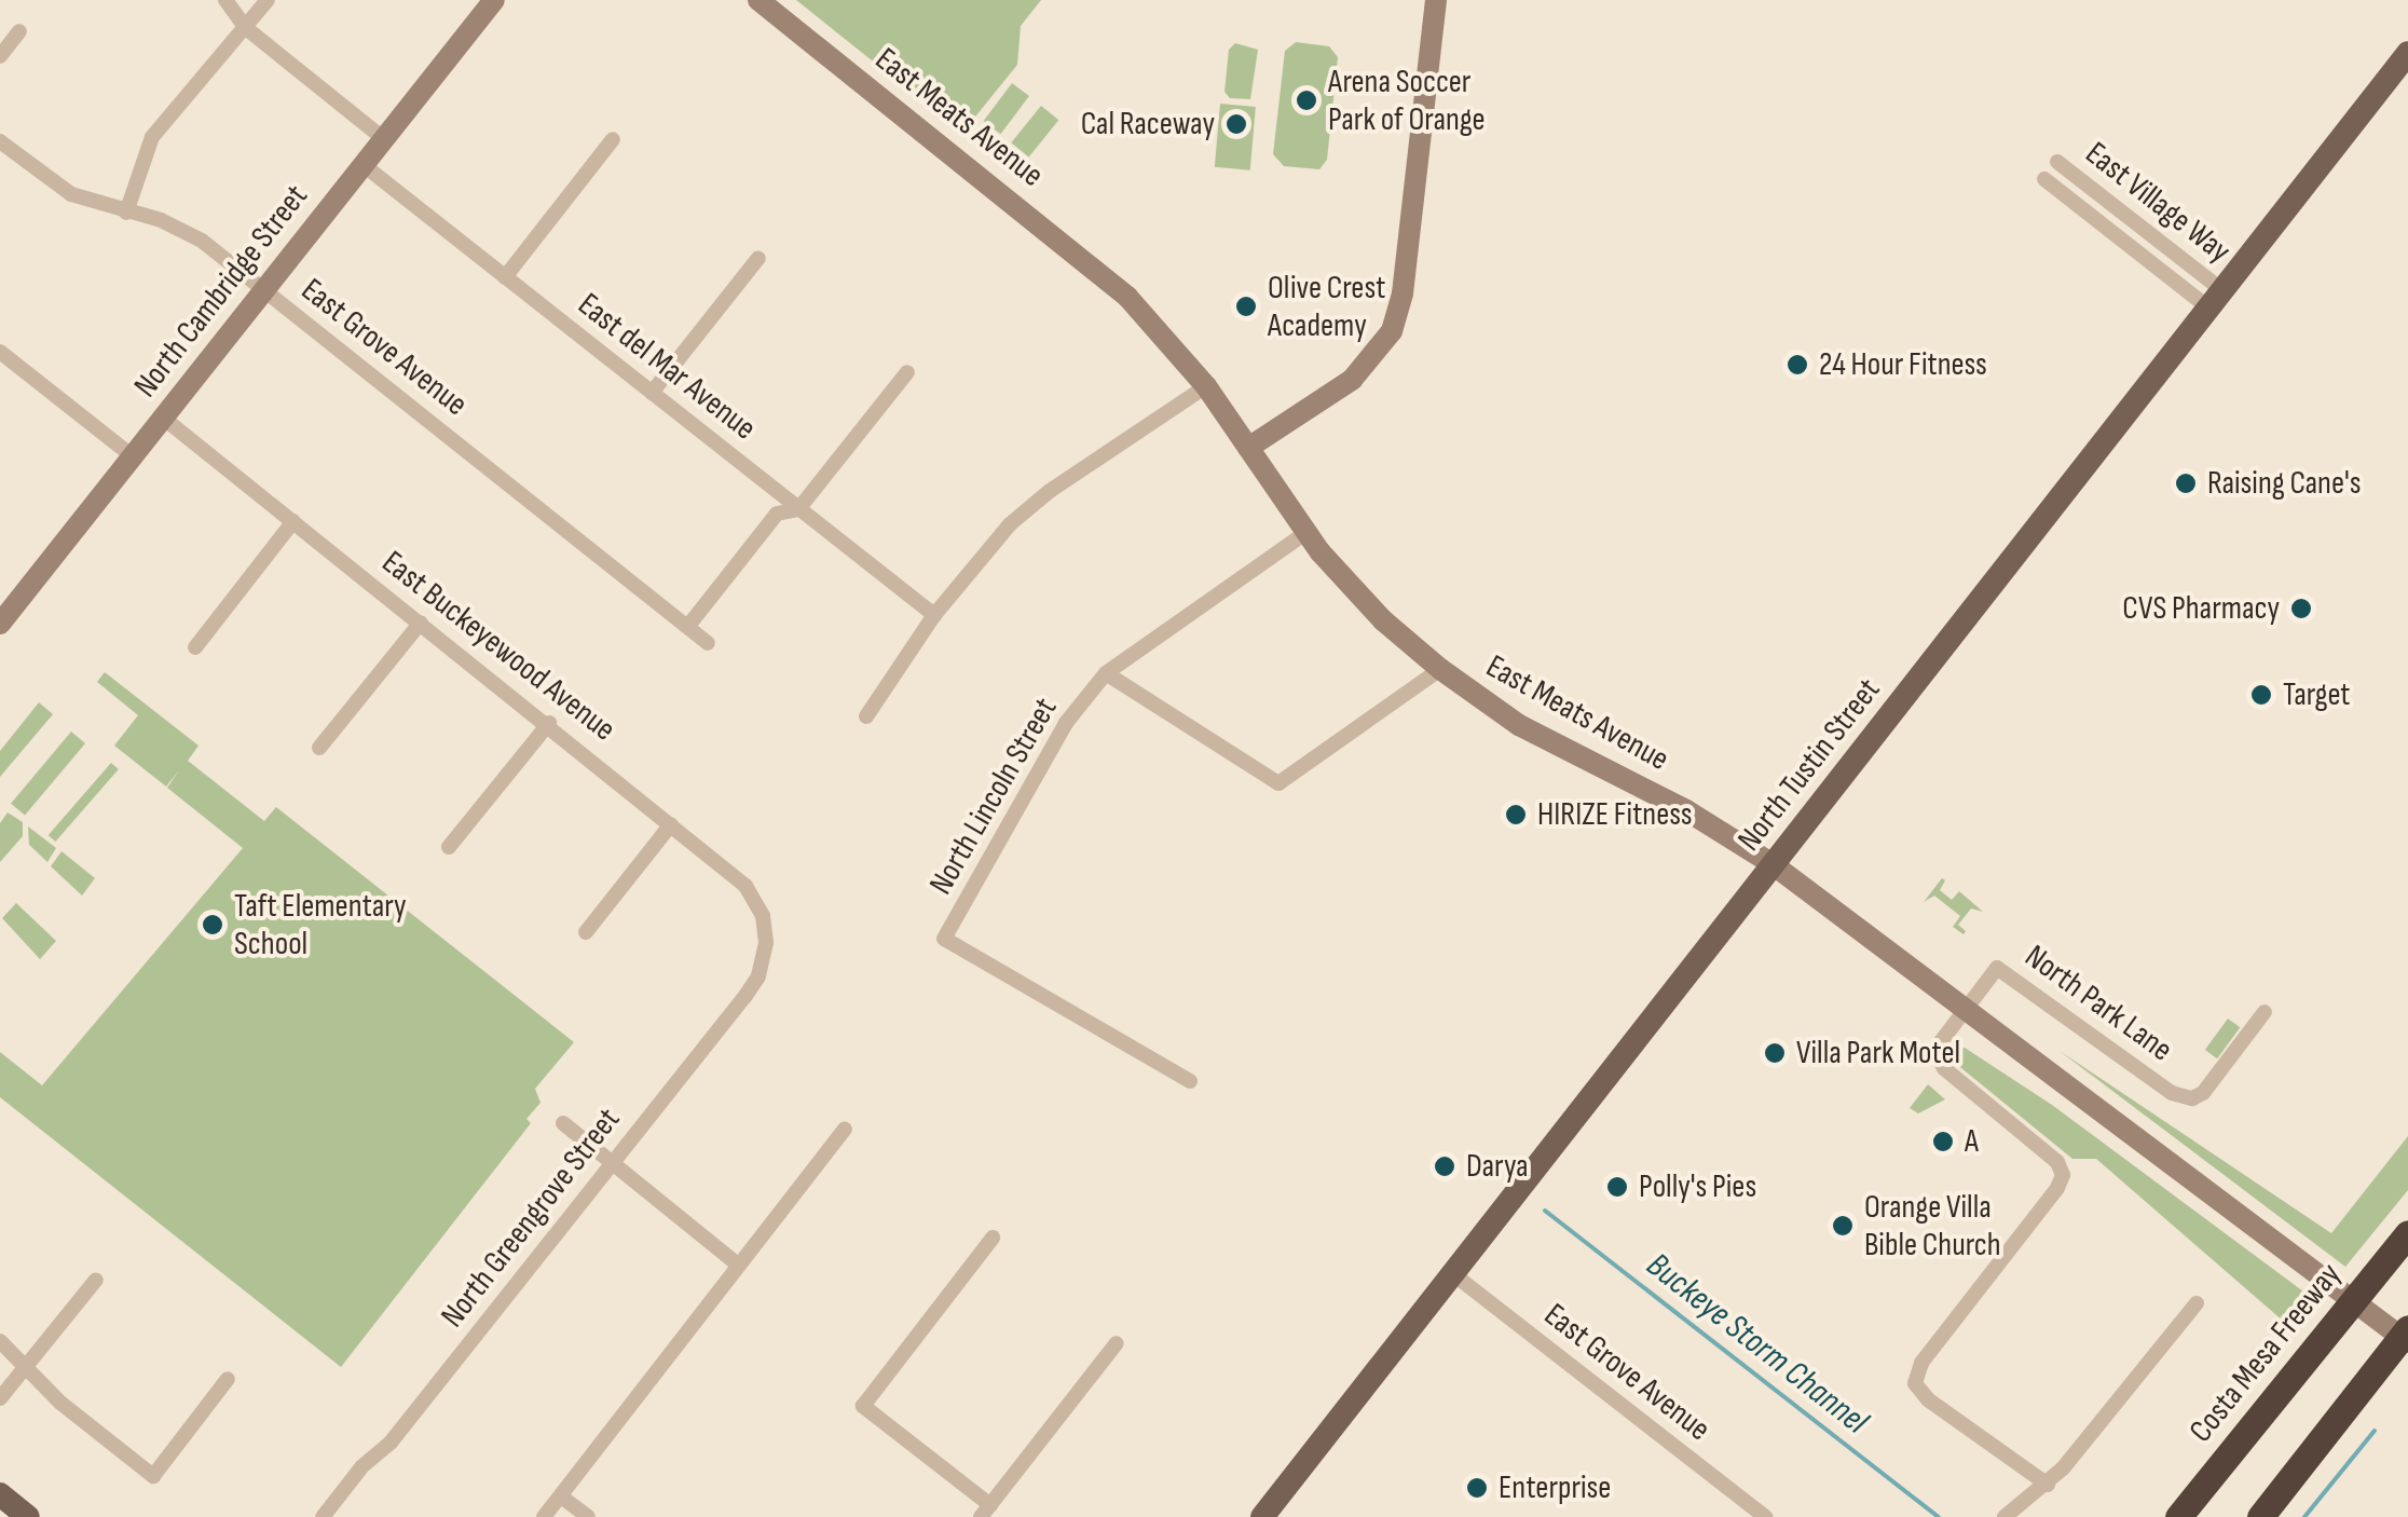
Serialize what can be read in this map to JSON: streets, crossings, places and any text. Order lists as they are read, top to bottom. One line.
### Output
{"streets":{"highway":["Costa Mesa Freeway"],"main road":["North Tustin Street"],"street":["East Meats Avenue","East Village Way","North Cambridge Street","East Grove Avenue","East del Mar Avenue","East Buckeyewood Avenue","North Lincoln Street","North Park Lane","North Greengrove Street"]},"crossings":[["East Meats Avenue","North Tustin Street"],["East Meats Avenue","North Lincoln Street"],["East Meats Avenue","North Park Lane"],["East Village Way","North Tustin Street"],["North Cambridge Street","East Grove Avenue"],["North Cambridge Street","East del Mar Avenue"],["North Cambridge Street","East Buckeyewood Avenue"],["East Grove Avenue","North Tustin Street"],["East Buckeyewood Avenue","North Greengrove Street"]],"water":["Buckeye Storm Channel"],"places":["Arena Soccer Park of Orange","Cal Raceway","Olive Crest Academy","24 Hour Fitness","Raising Cane's","CVS Pharmacy","Target","HIRIZE Fitness","Taft Elementary School","Villa Park Motel","A","Darya","Polly's Pies","Orange Villa Bible Church","Enterprise"]}
